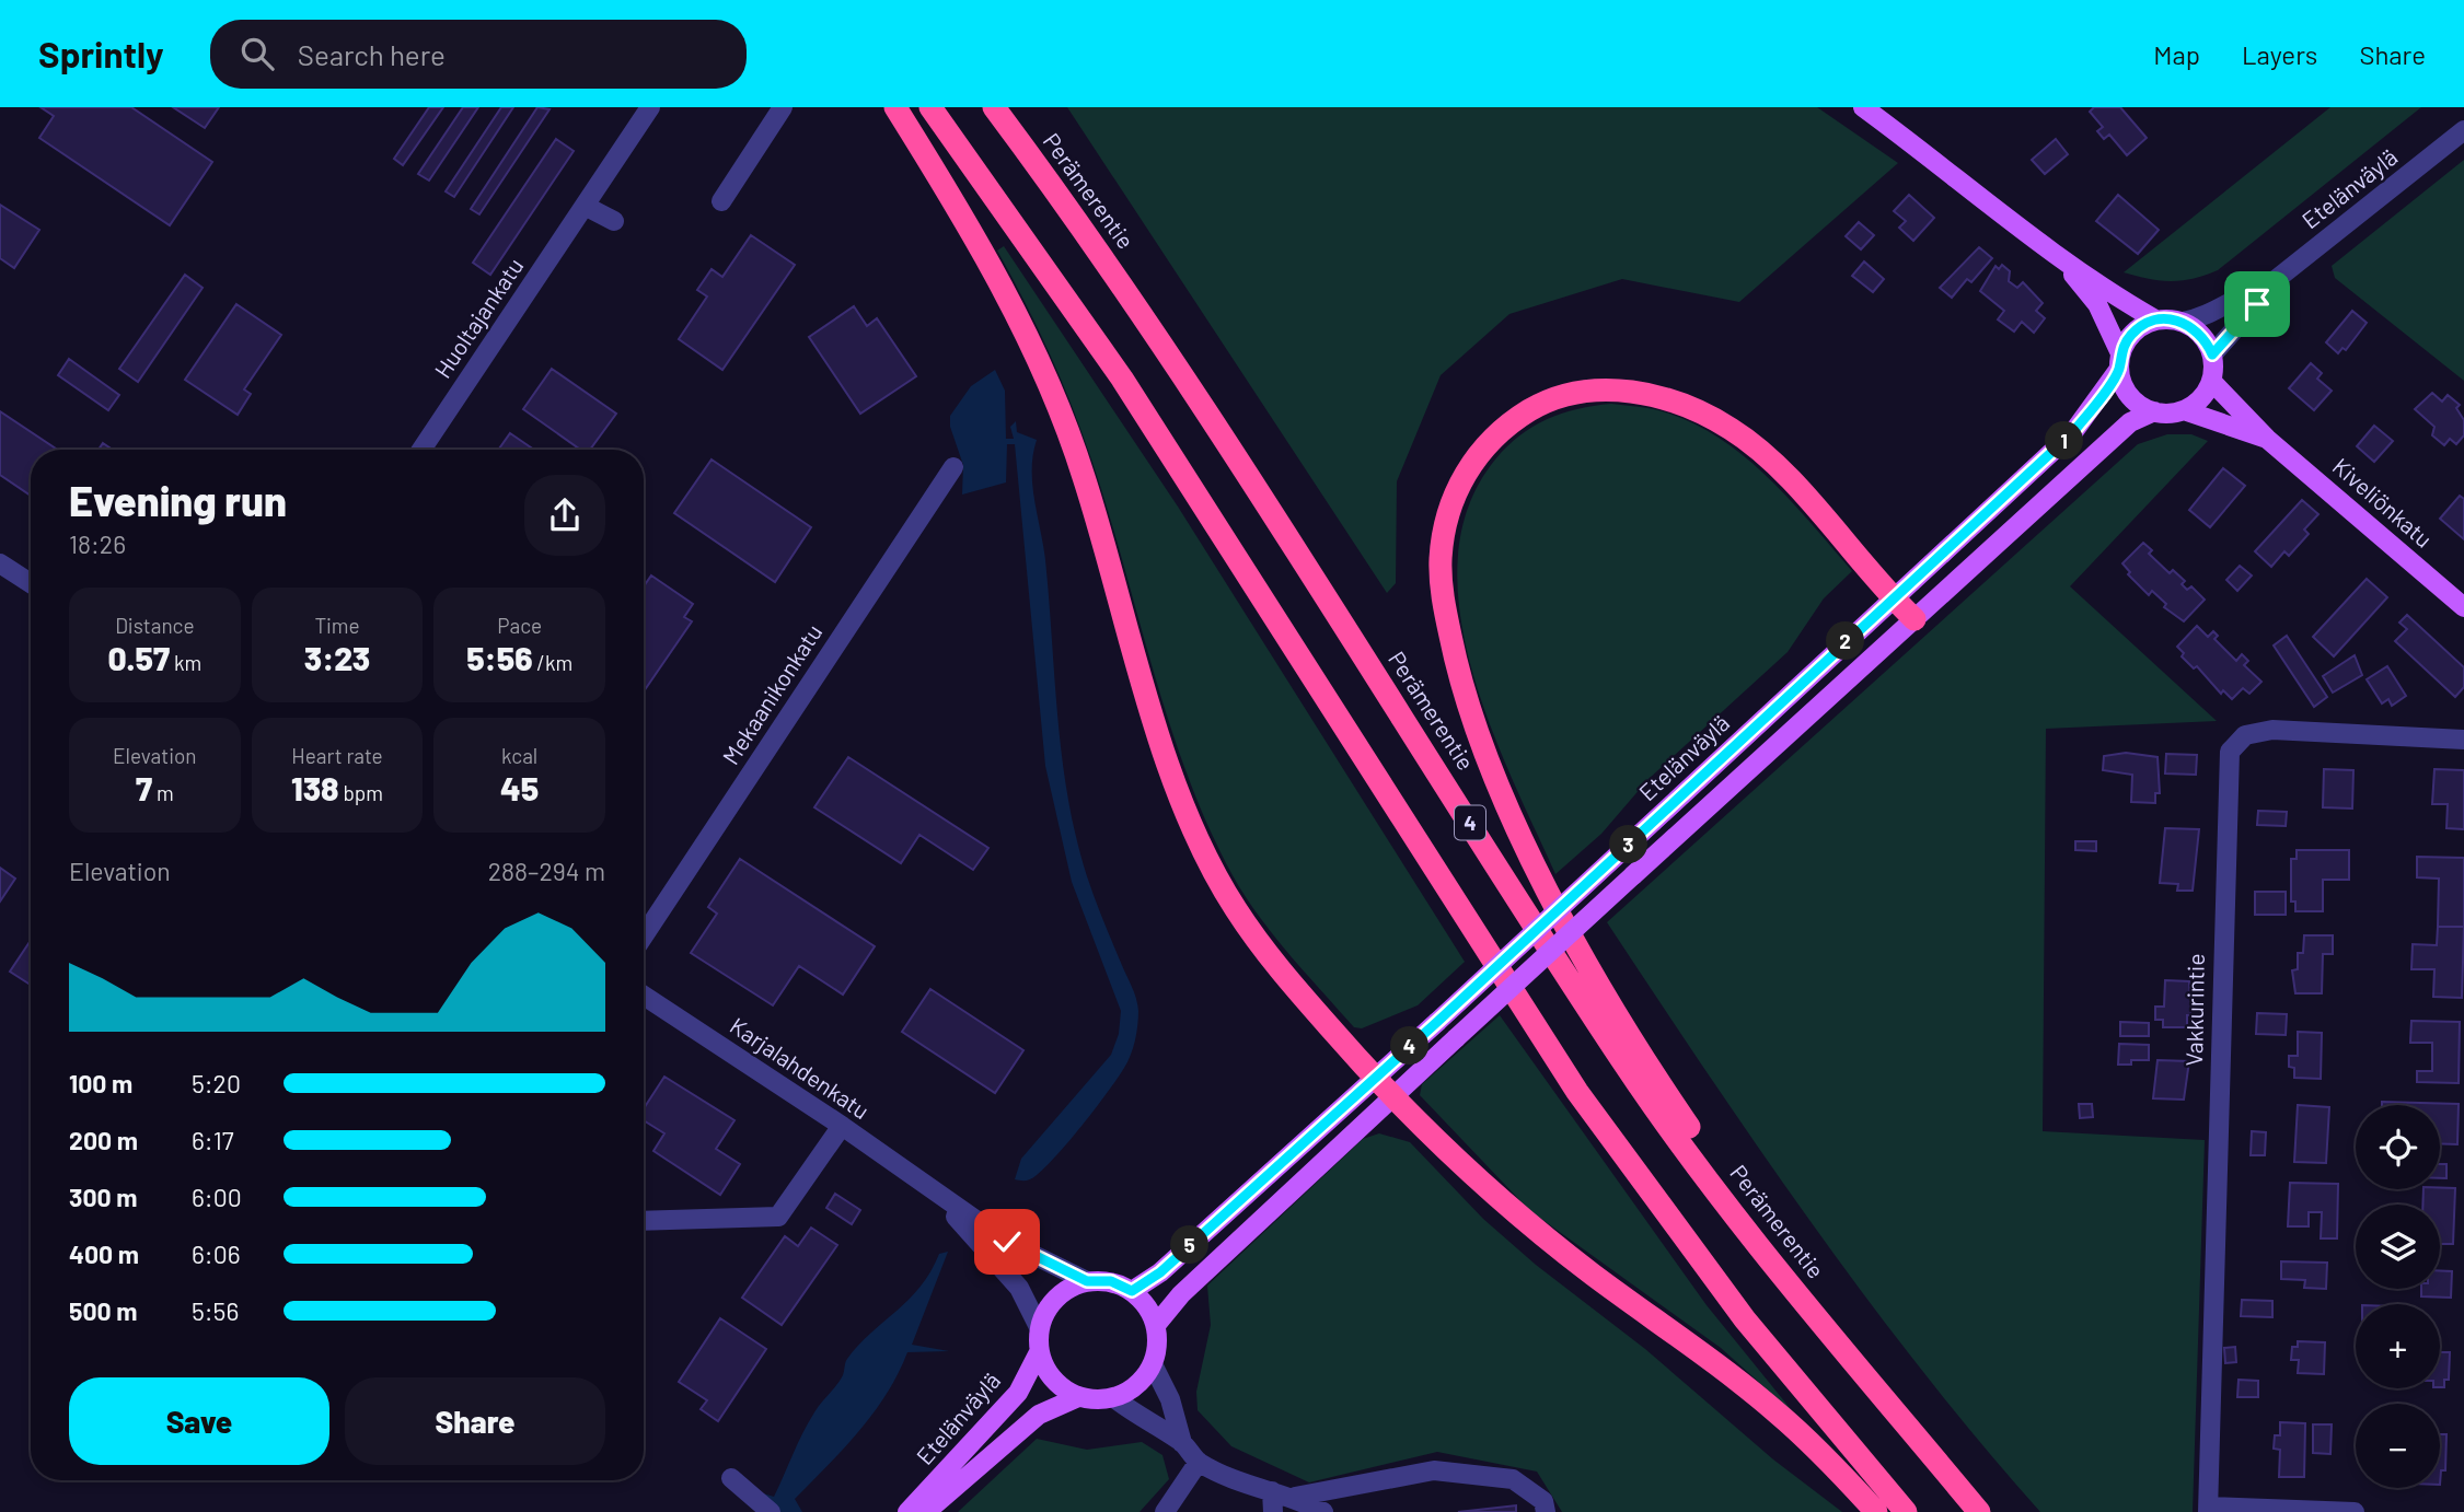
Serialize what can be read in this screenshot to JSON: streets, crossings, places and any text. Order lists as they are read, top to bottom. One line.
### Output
{"streets":{"highway":["Perämerentie","4"],"main road":["Etelänväylä","Kiveliönkatu"],"street":["Huoltajankatu","Mekaanikonkatu","Vakkurintie","Karjalahdenkatu"]},"crossings":[["Etelänväylä","Kiveliönkatu"],["Etelänväylä","Karjalahdenkatu"]],"page":{"header":"Sprintly","search":"Search here","nav":["Map","Layers","Share"],"pins":["1","2","3","4","5"],"heading":["Evening run","18:26"],"stats":[["Distance","0.57 km"],["Time","3:23"],["Pace","5:56 /km"],["Elevation","7 m"],["Heart rate","138 bpm"],["kcal","45"]],"chart":["Elevation","288–294 m"],"list":[{"name":"100 m","note":"5:20"},{"name":"200 m","note":"6:17"},{"name":"300 m","note":"6:00"},{"name":"400 m","note":"6:06"},{"name":"500 m","note":"5:56"}],"map_buttons":["+","−"],"buttons":["Save","Share"]}}
